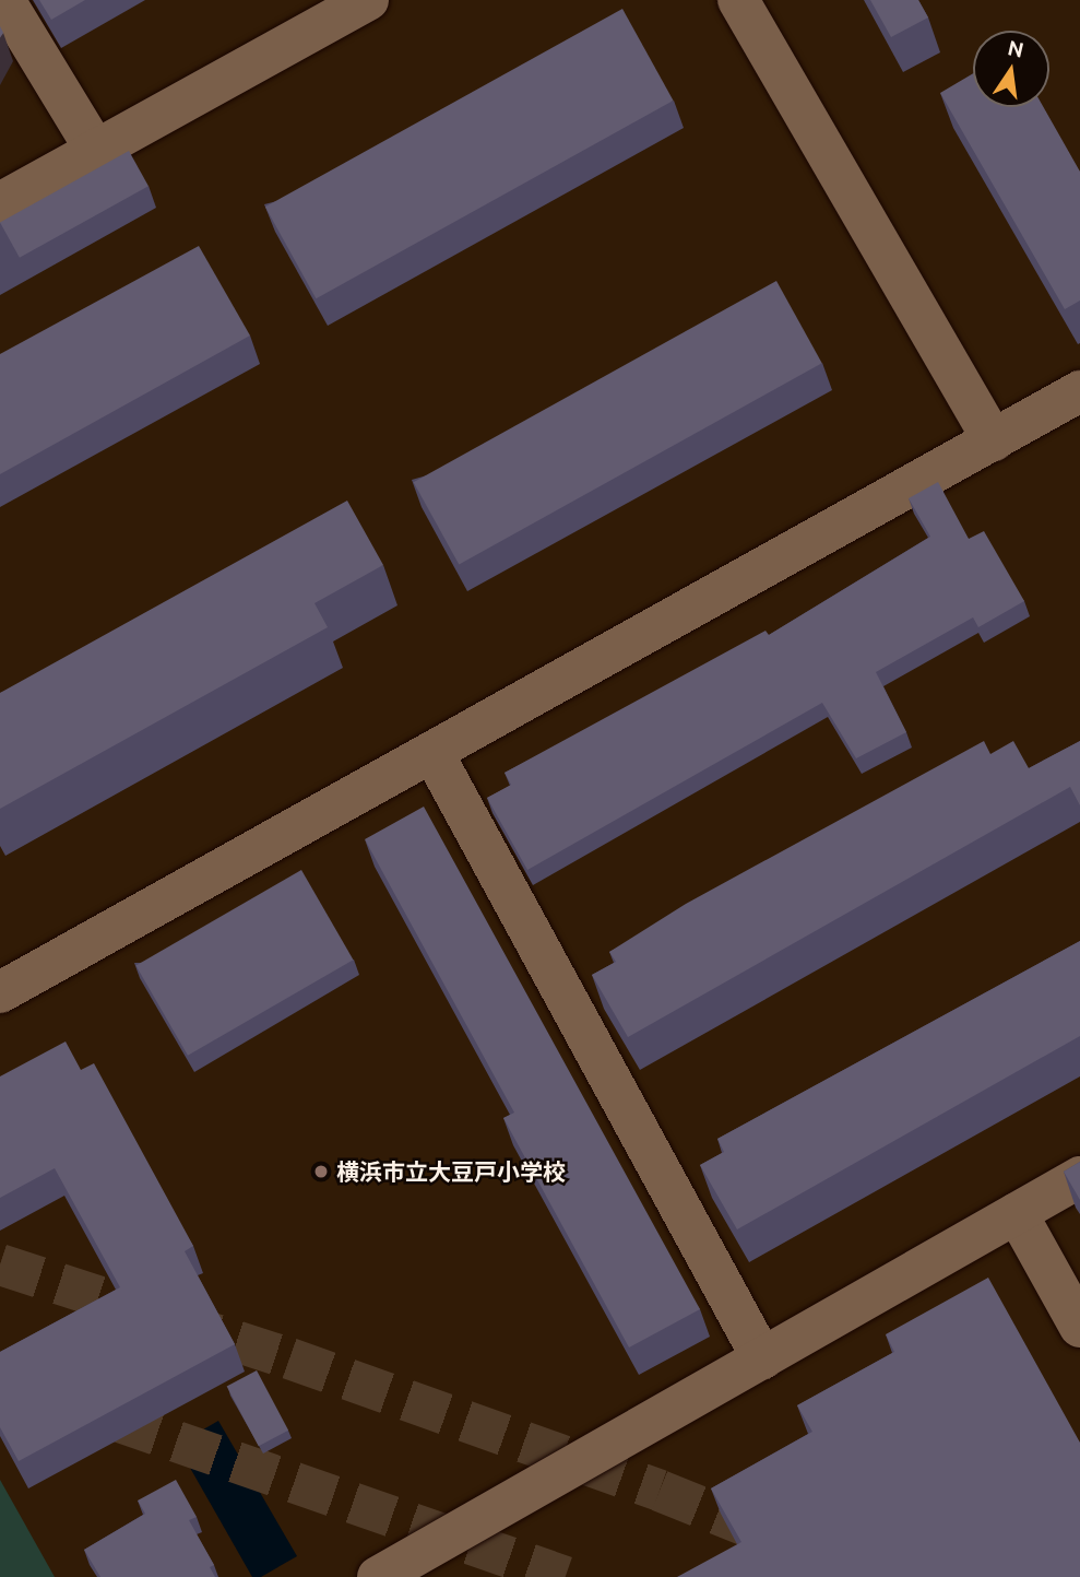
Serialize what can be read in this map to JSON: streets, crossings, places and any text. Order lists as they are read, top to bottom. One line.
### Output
{"places":["横浜市立大豆戸小学校"],"north":"top"}
